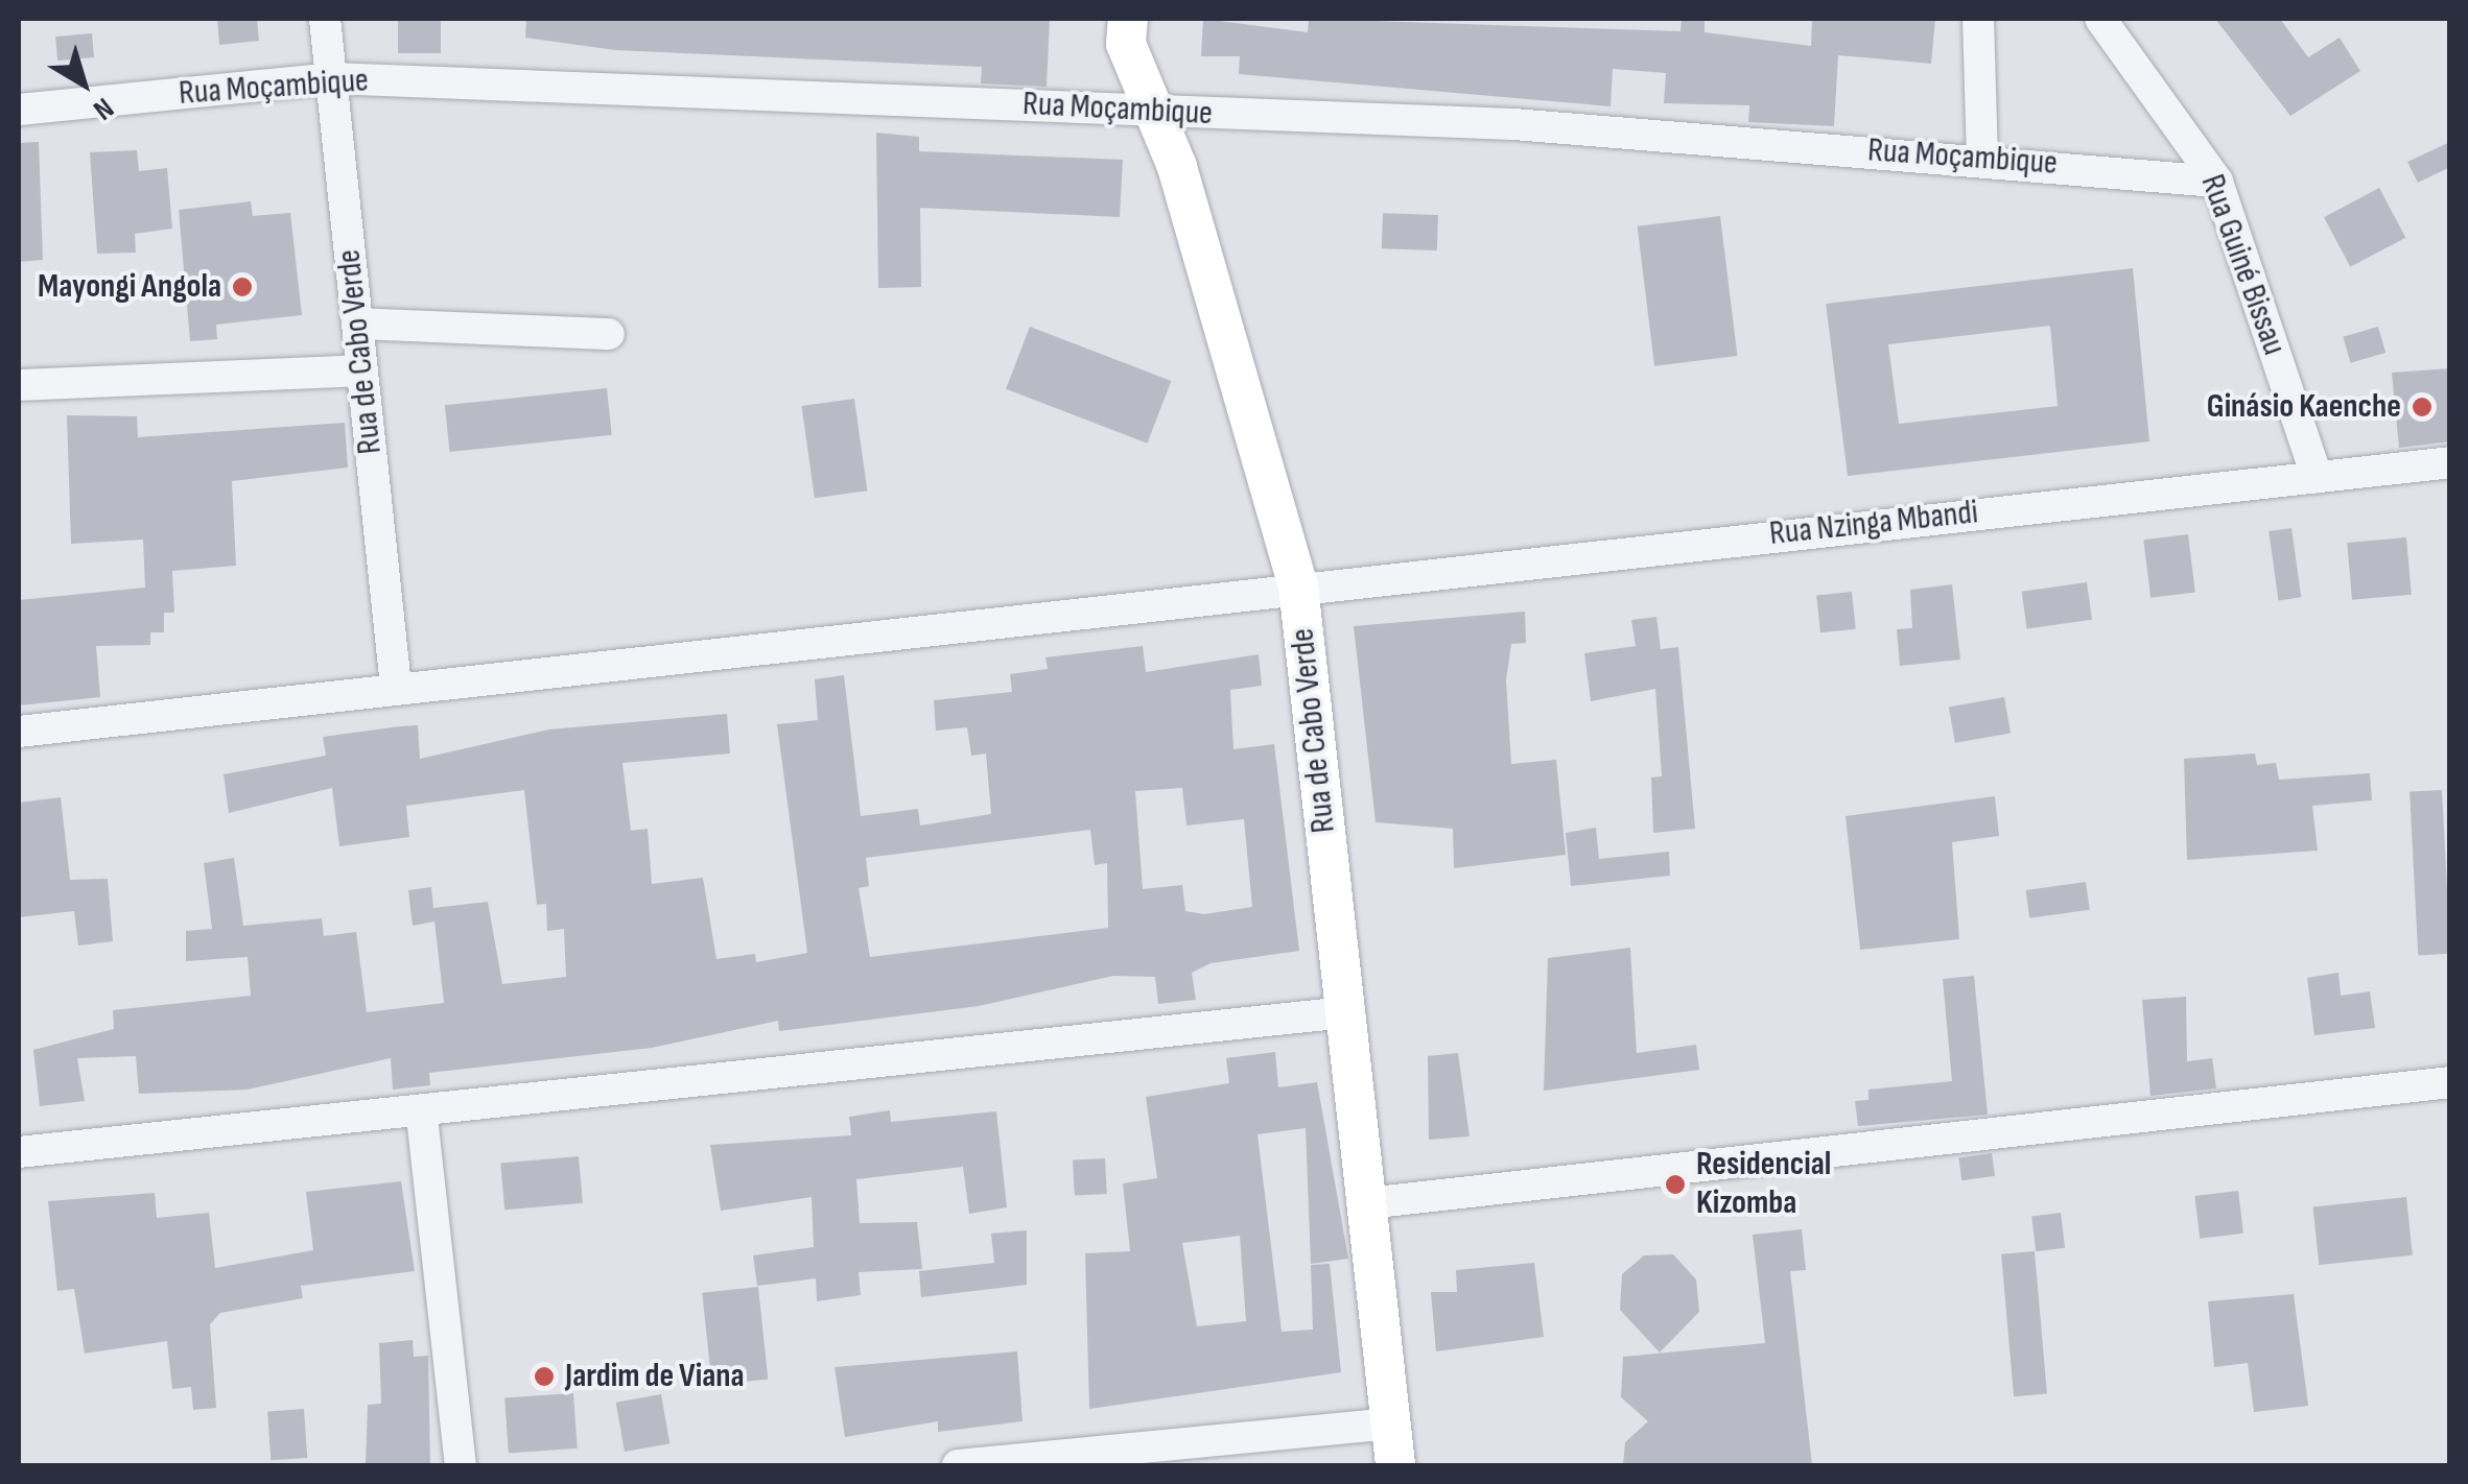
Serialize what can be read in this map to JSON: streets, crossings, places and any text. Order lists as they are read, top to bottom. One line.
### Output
{"streets":{"main road":["Rua de Cabo Verde"],"street":["Rua Moçambique","Rua Guiné Bissau","Rua Nzinga Mbandi"]},"crossings":[["Rua Moçambique","Rua Guiné Bissau"],["Rua Moçambique","Rua de Cabo Verde"],["Rua Guiné Bissau","Rua Nzinga Mbandi"],["Rua de Cabo Verde","Rua Nzinga Mbandi"]],"places":["Mayongi Angola","Ginásio Kaenche","Residencial Kizomba","Jardim de Viana"],"north":"bottom right"}
